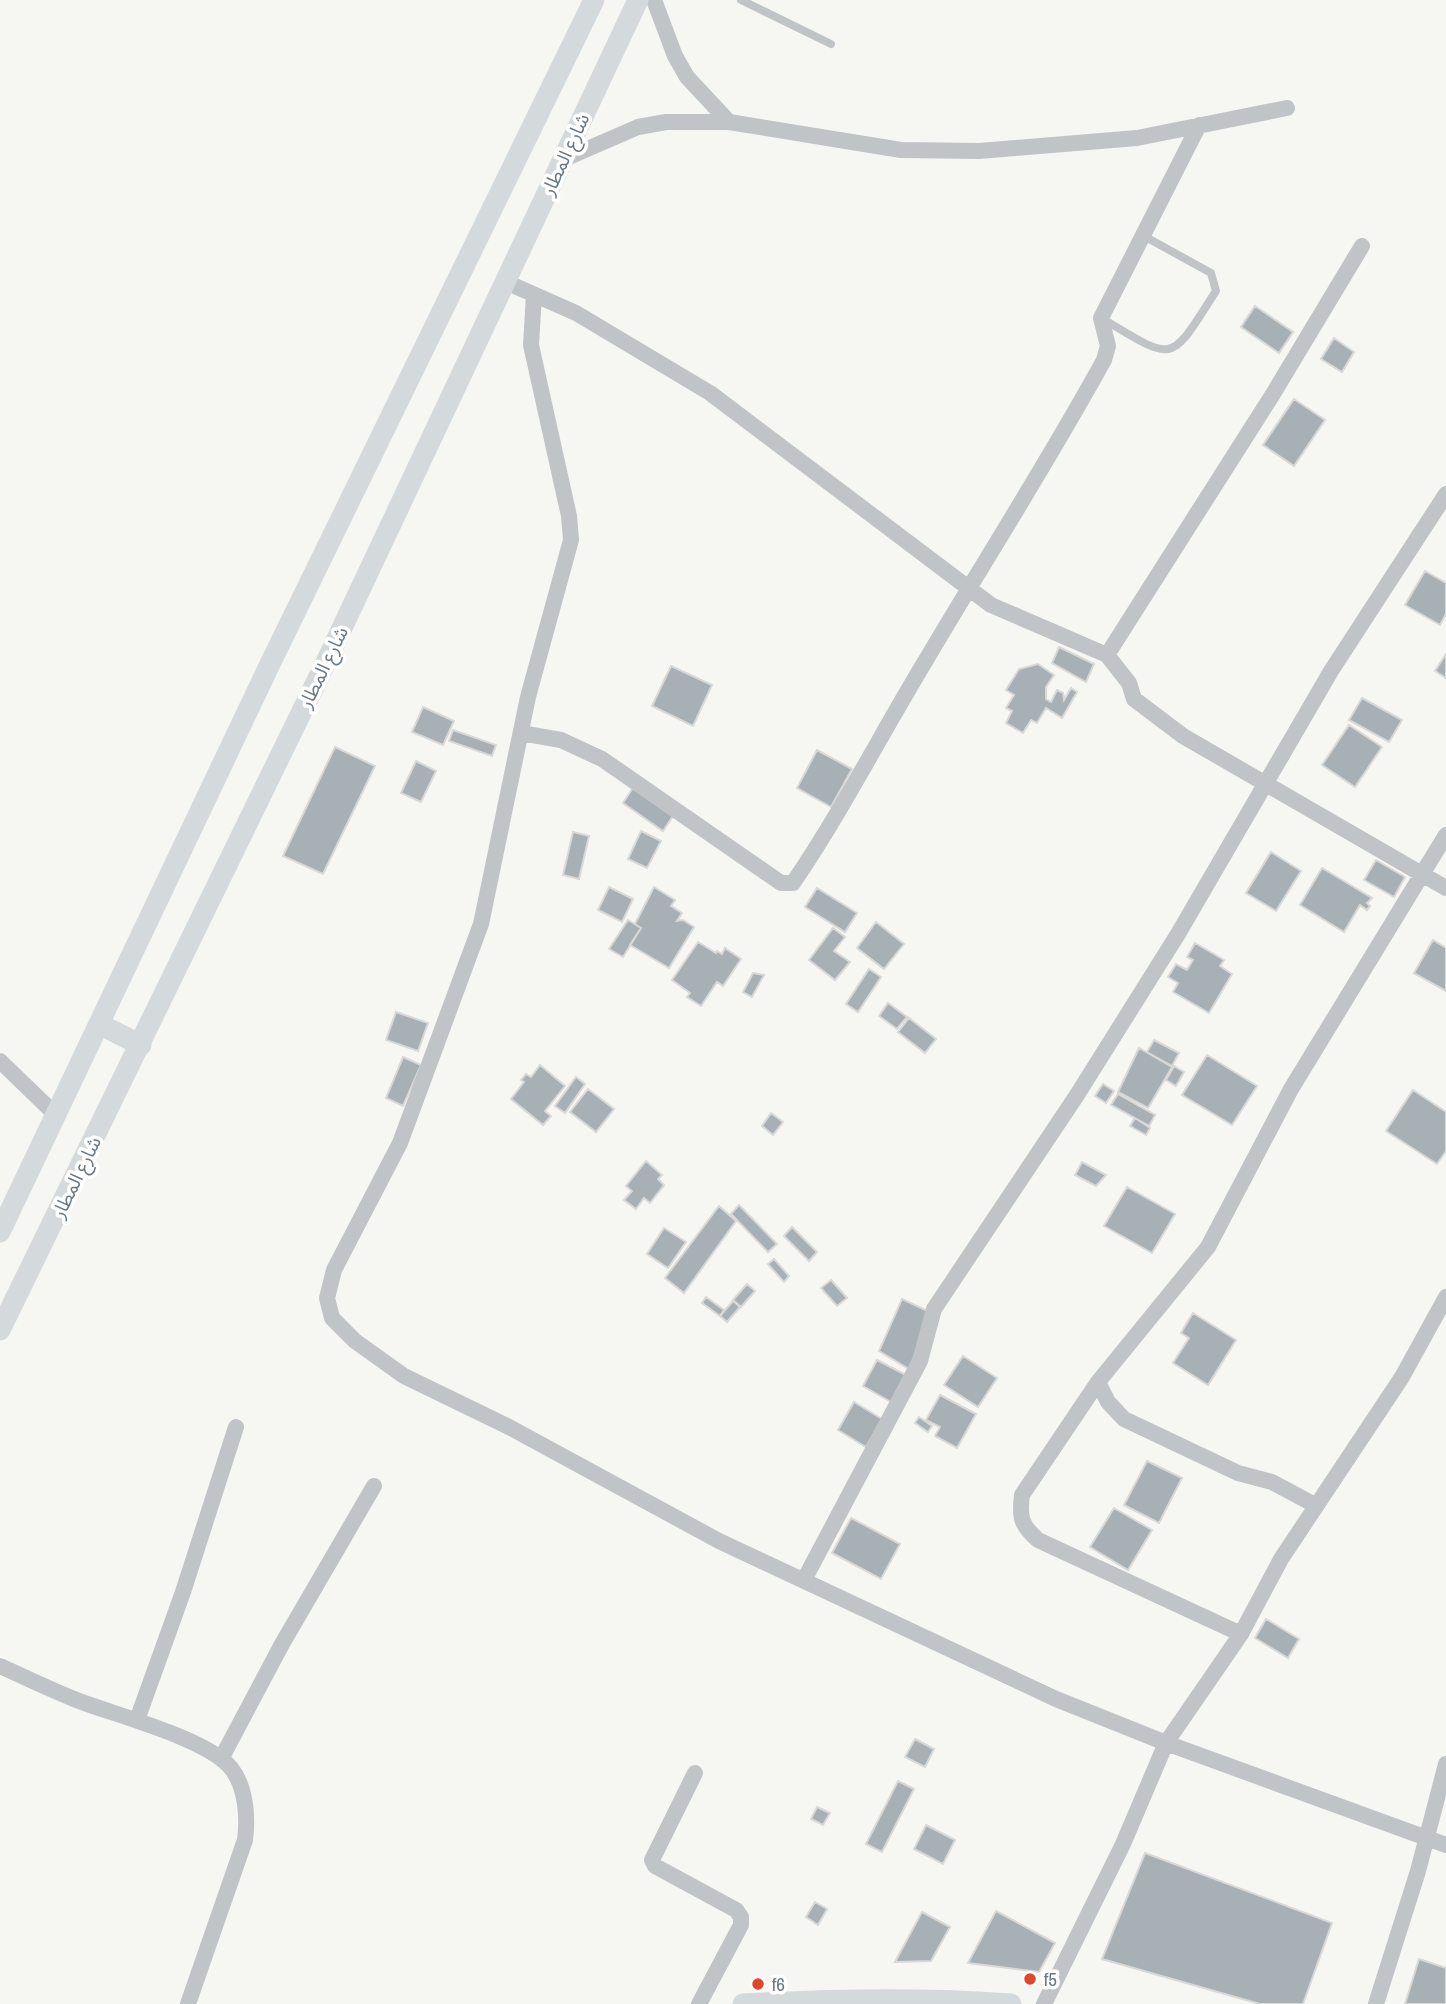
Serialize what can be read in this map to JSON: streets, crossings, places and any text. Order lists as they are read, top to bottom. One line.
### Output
{"streets":{"street":["شارع المطار"]},"places":["f5","f6"]}
